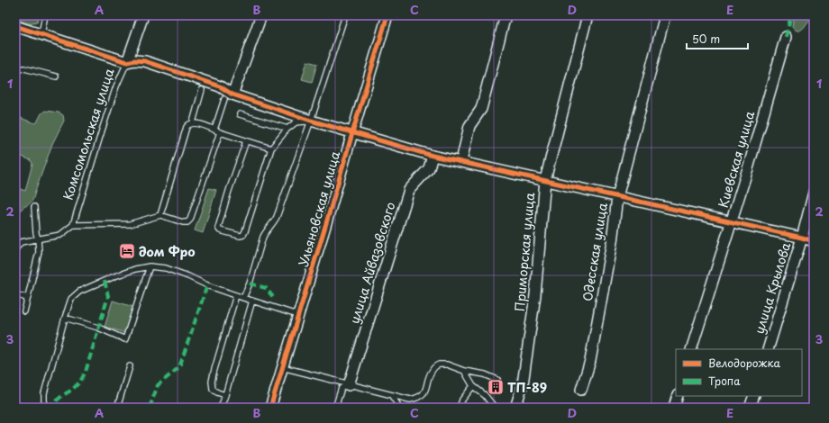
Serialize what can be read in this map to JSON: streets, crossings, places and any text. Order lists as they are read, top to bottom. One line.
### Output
{"streets":{"street":["Комсомольская улица","Киевская улица","Ульяновская улица","Приморская улица","Одесская улица","улица Айвазовского","улица Крылова"]},"places":{"hotel":["дом Фро"],"building":["ТП-89"]},"legend":["Велодорожка","Тропа"],"scale_bar":"50 m","grid":{"columns":["A","B","C","D","E"],"rows":["1","2","3"]}}
